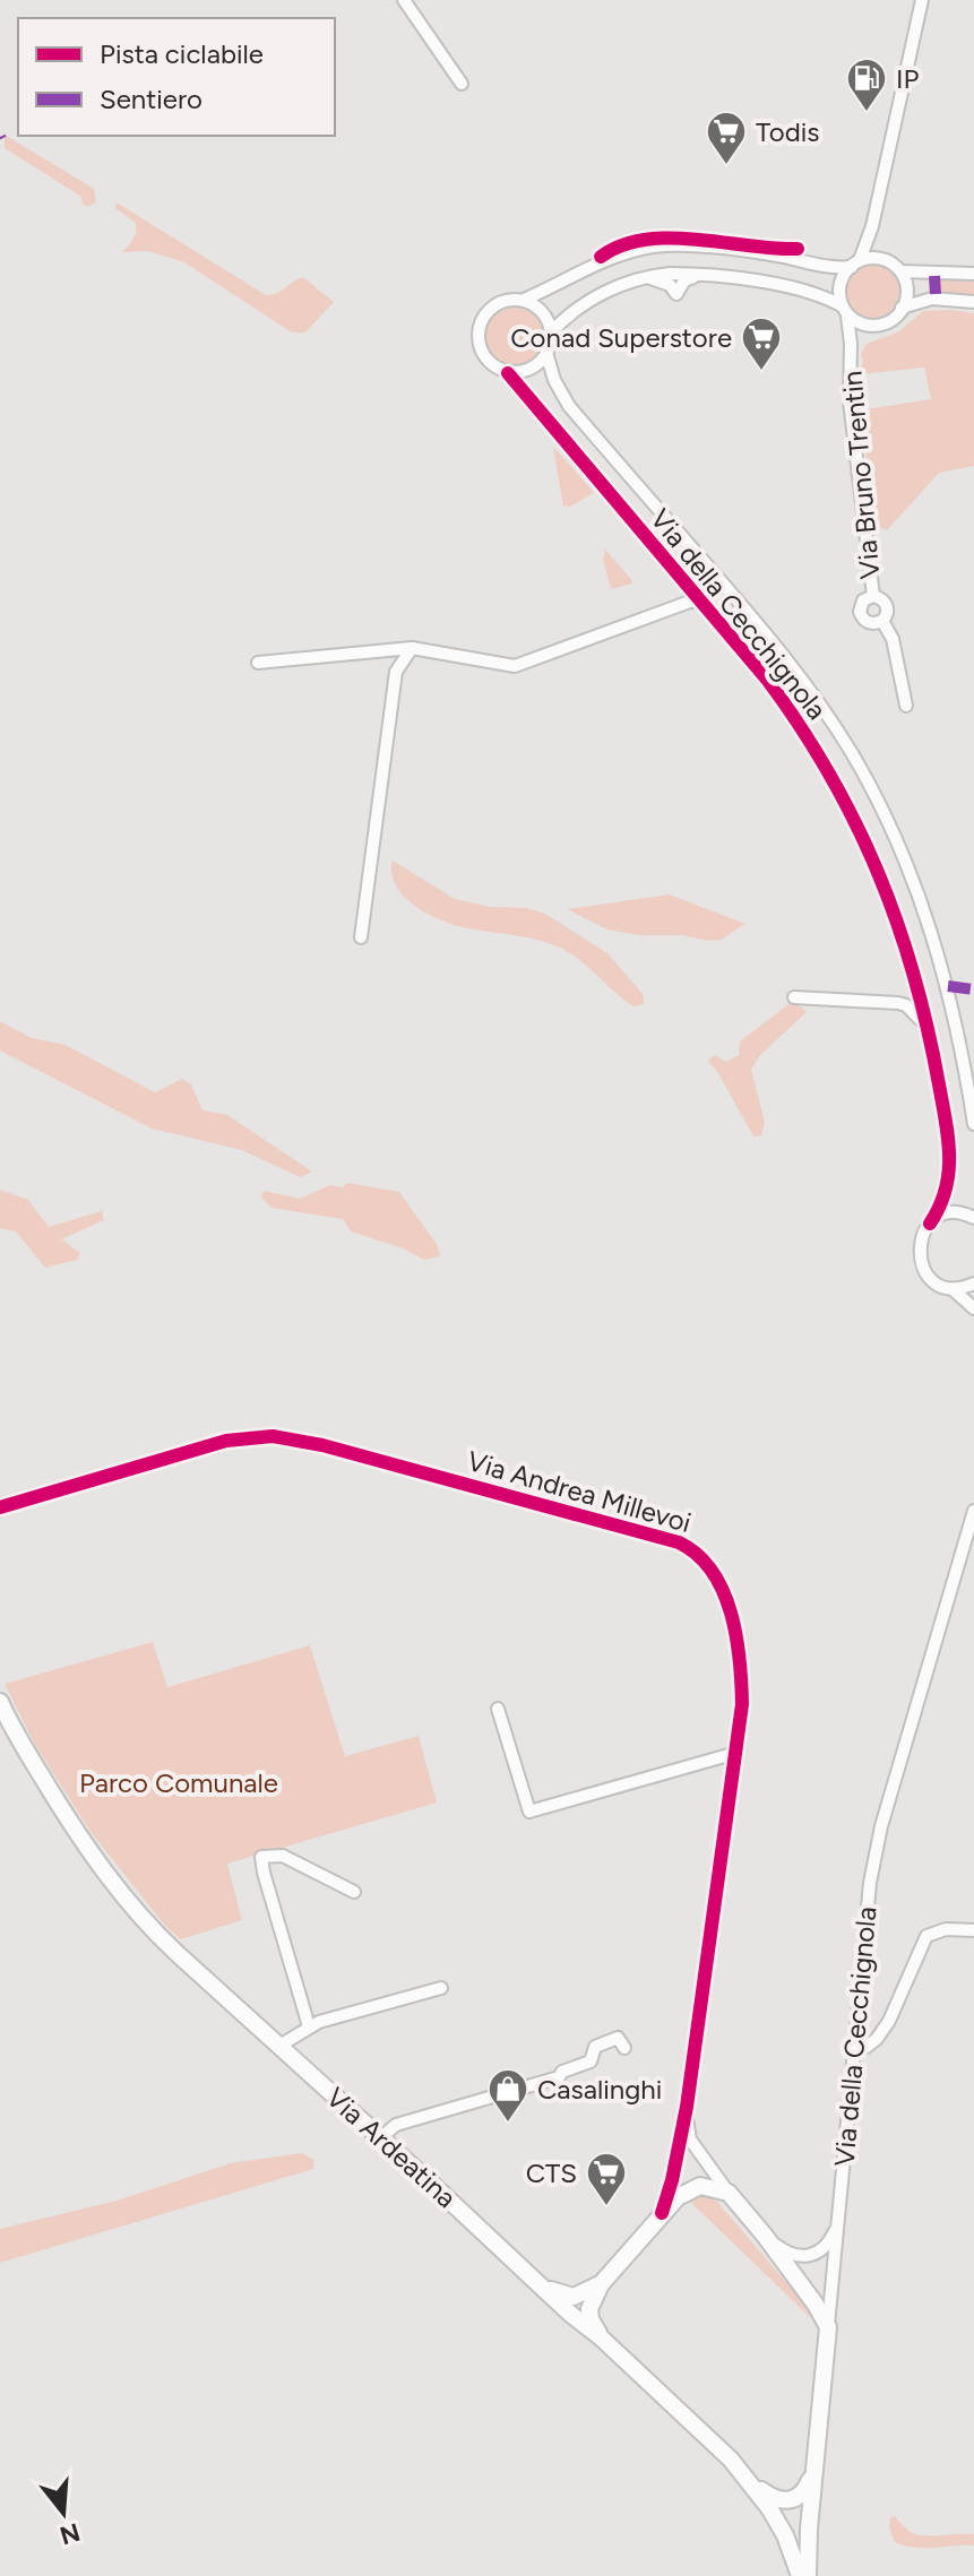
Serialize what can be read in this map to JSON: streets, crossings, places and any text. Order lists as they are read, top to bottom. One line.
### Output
{"streets":{"main road":["Via della Cecchignola","Via Andrea Millevoi","Via Ardeatina"],"street":["Via Bruno Trentin"]},"parks":["Parco Comunale"],"places":{"fuel station":["IP"],"supermarket":["Todis","Conad Superstore","CTS"],"shop":["Casalinghi"]},"legend":["Pista ciclabile","Sentiero"],"north":"bottom"}
